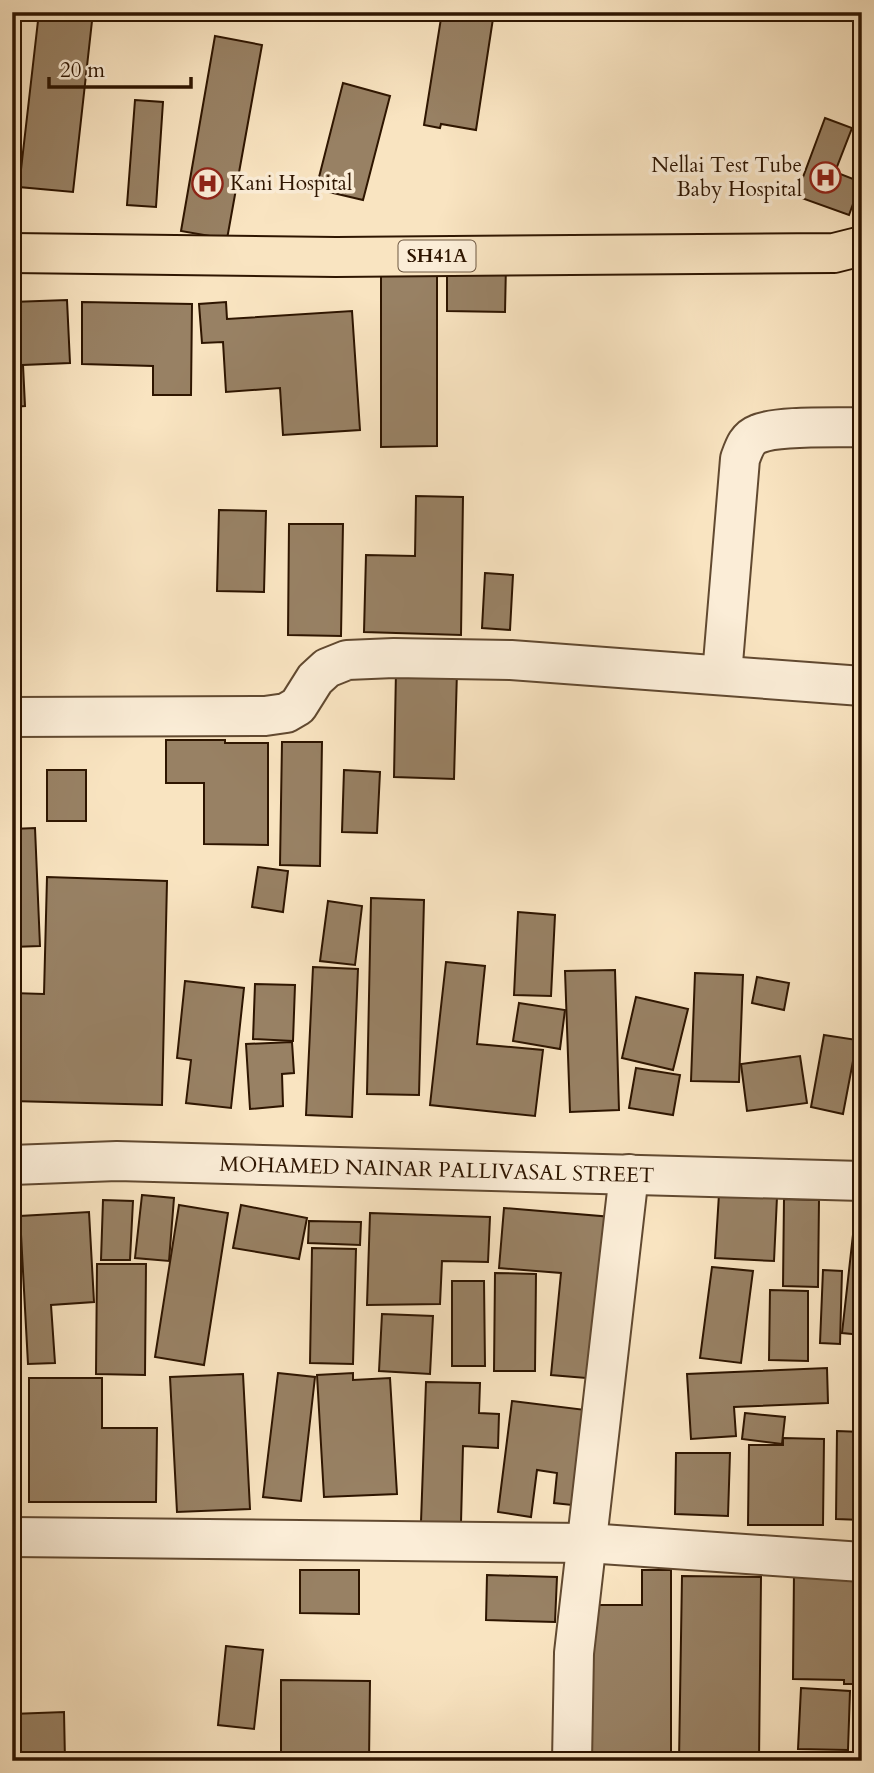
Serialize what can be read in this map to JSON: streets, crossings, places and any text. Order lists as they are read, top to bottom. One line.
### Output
{"streets":{"main road":["SH41A"],"street":["MOHAMED NAINAR PALLIVASAL STREET"]},"places":{"hospital":["Nellai Test Tube Baby Hospital","Kani Hospital"]},"scale_bar":"20 m"}
